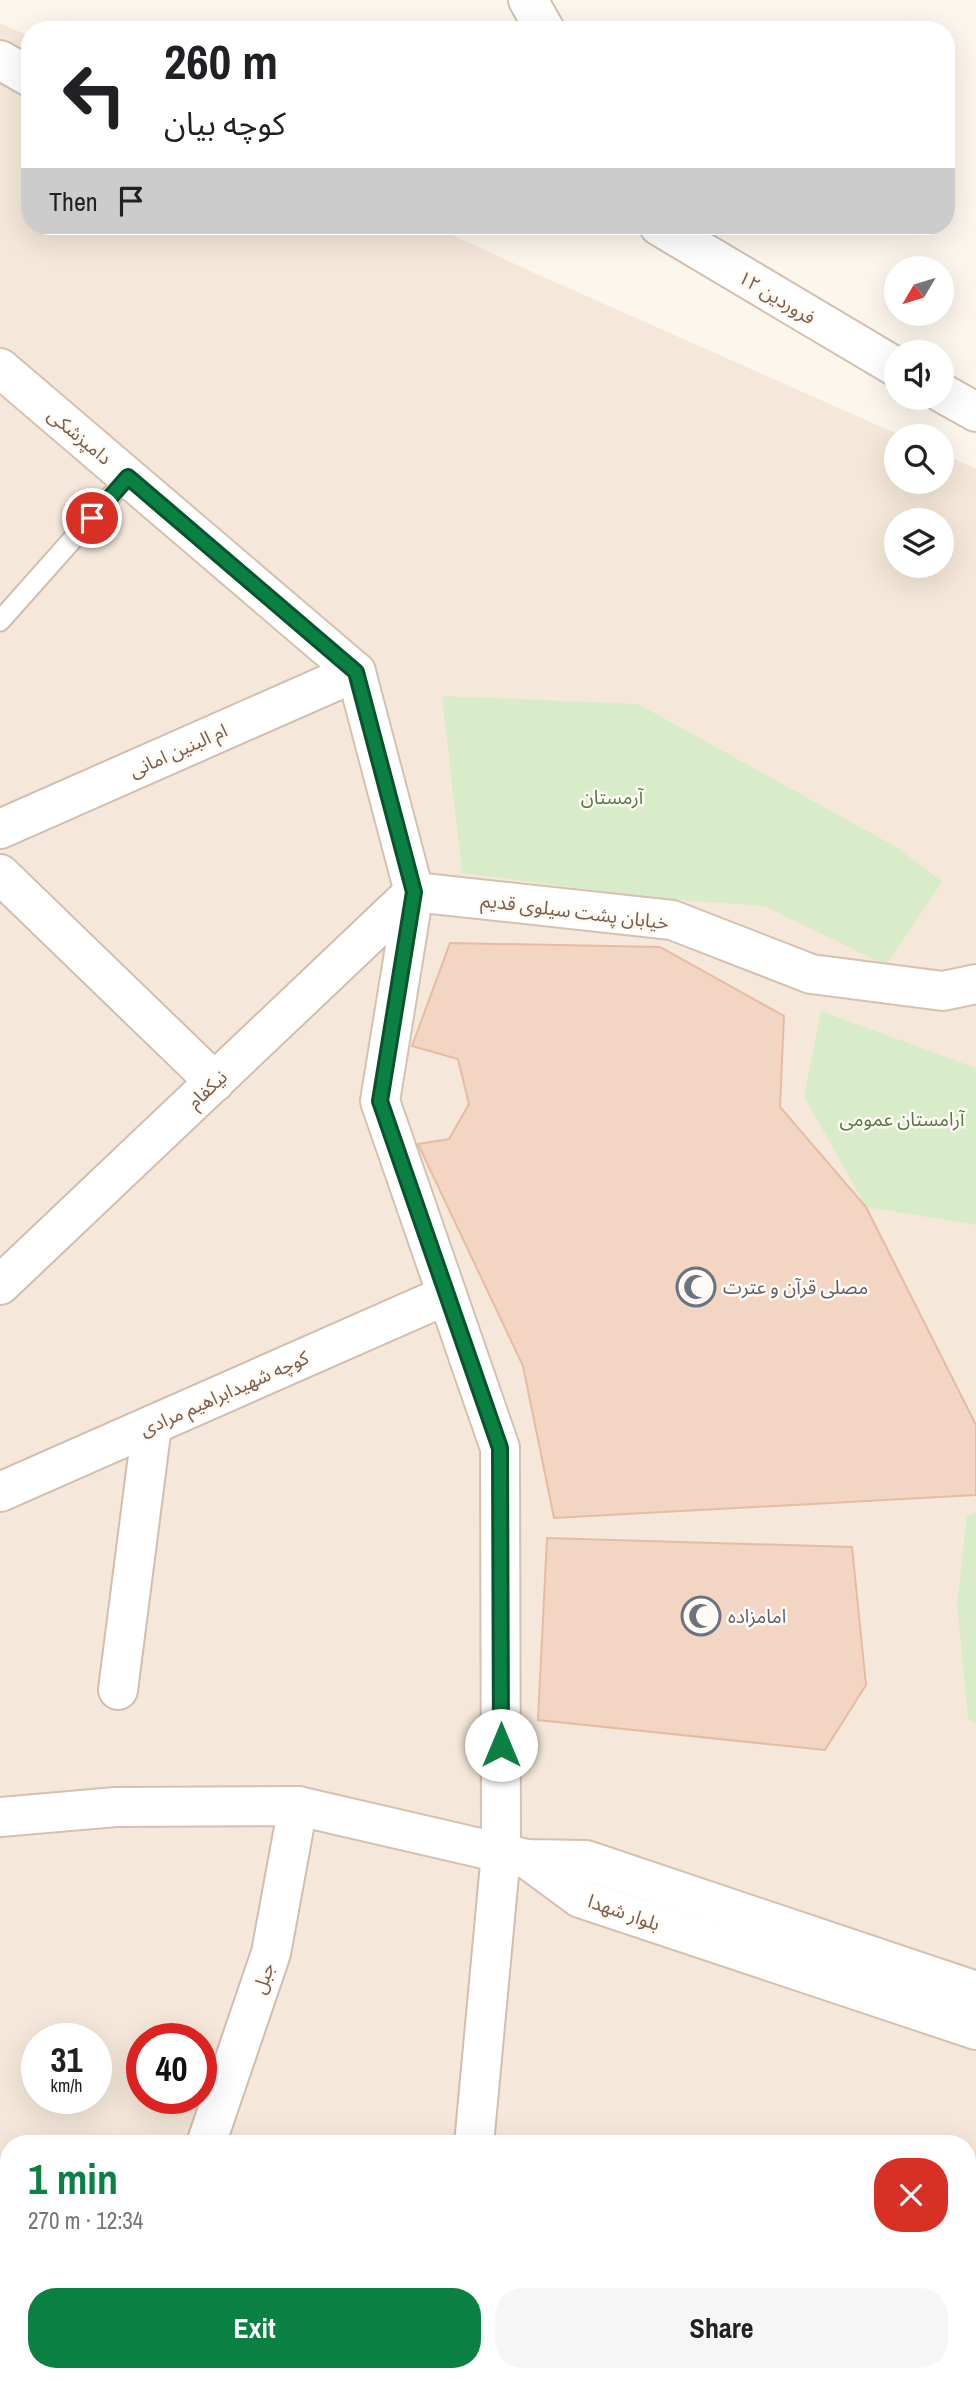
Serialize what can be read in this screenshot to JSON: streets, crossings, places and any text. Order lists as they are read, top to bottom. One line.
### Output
{"streets":{"street":["۱۲ فروردین","دامپزشکی","ام البنین امانی","خیابان پشت سیلوی قدیم","نیکفام","کوچه شهیدابراهیم مرادی","بلوار شهدا","جبل"]},"crossings":[["دامپزشکی","ام البنین امانی"],["خیابان پشت سیلوی قدیم","نیکفام"]],"parks":["آرمستان","آرامستان عمومی"],"places":{"mosque":["مصلی قرآن و عترت","امامزاده"]},"north":"bottom left","page":{"turn":["260 m","کوچه بیان"],"then":"Then","speed":"31 km/h","limit":"40","heading":["1 min","270 m · 12:34"],"buttons":["Exit","Share"]}}
